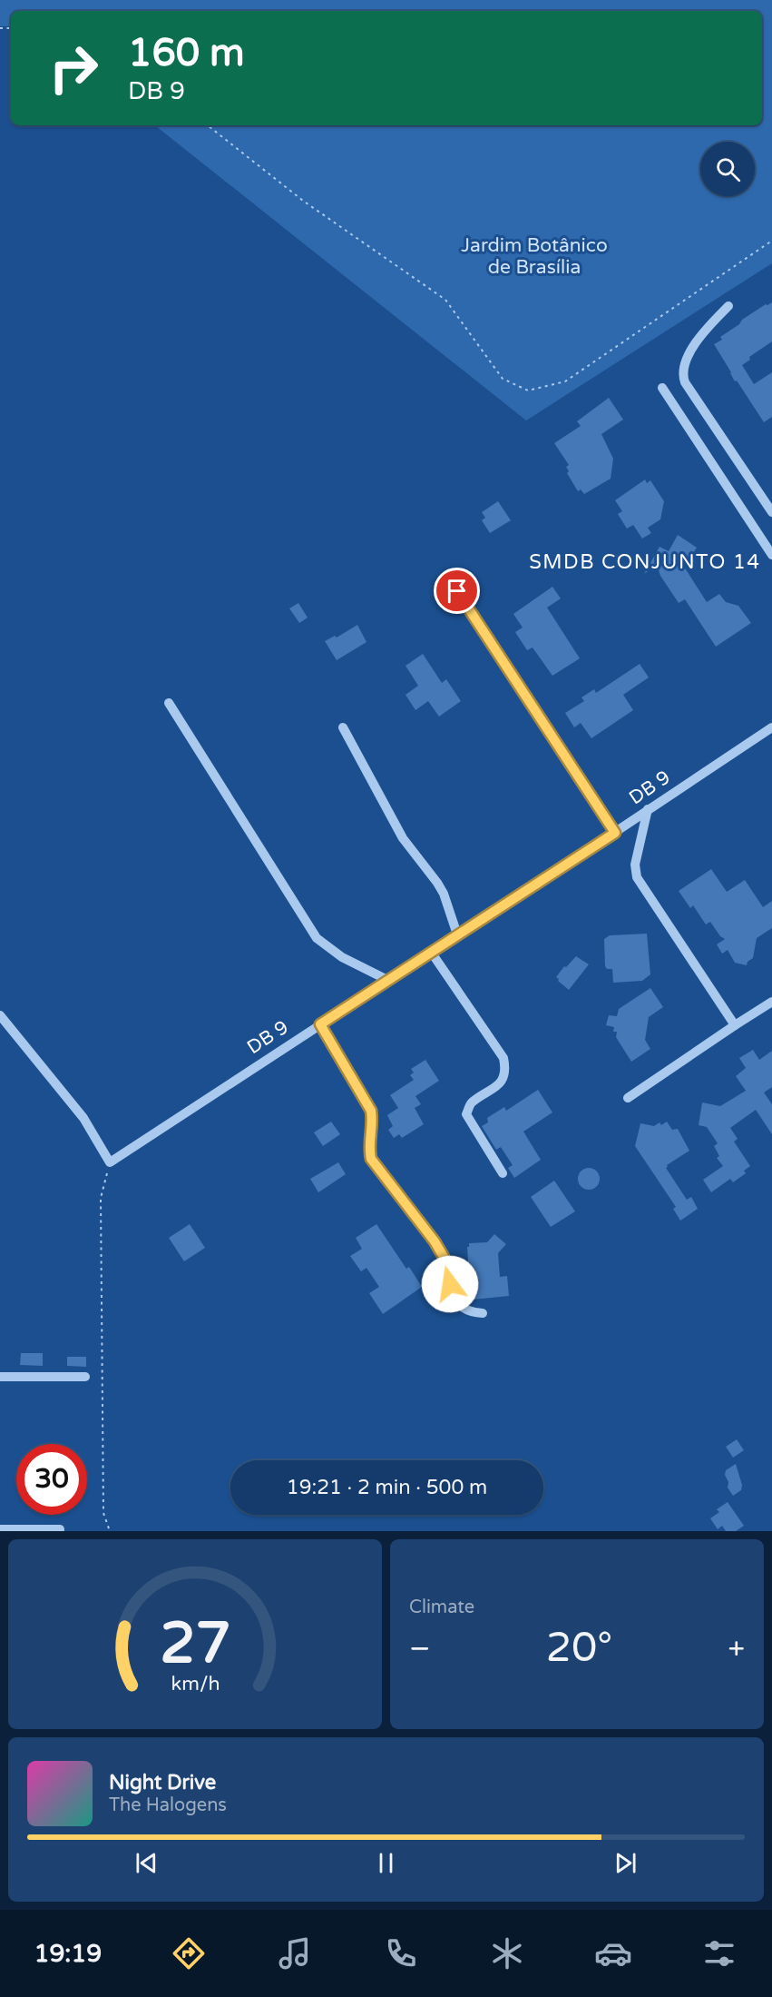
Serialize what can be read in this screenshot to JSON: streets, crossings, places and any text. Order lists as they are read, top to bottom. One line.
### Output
{"streets":{"street":["DB 9"]},"districts":["SMDB CONJUNTO 14"],"parks":["Jardim Botânico de Brasília"],"page":{"turn":["160 m","DB 9"],"limit":"30","trip":"19:21 · 2 min · 500 m","tile":"Climate","heat":["−","20°","+"],"song":["Night Drive","The Halogens"],"tabs":"19:19","gauge":["27","km/h"]}}
